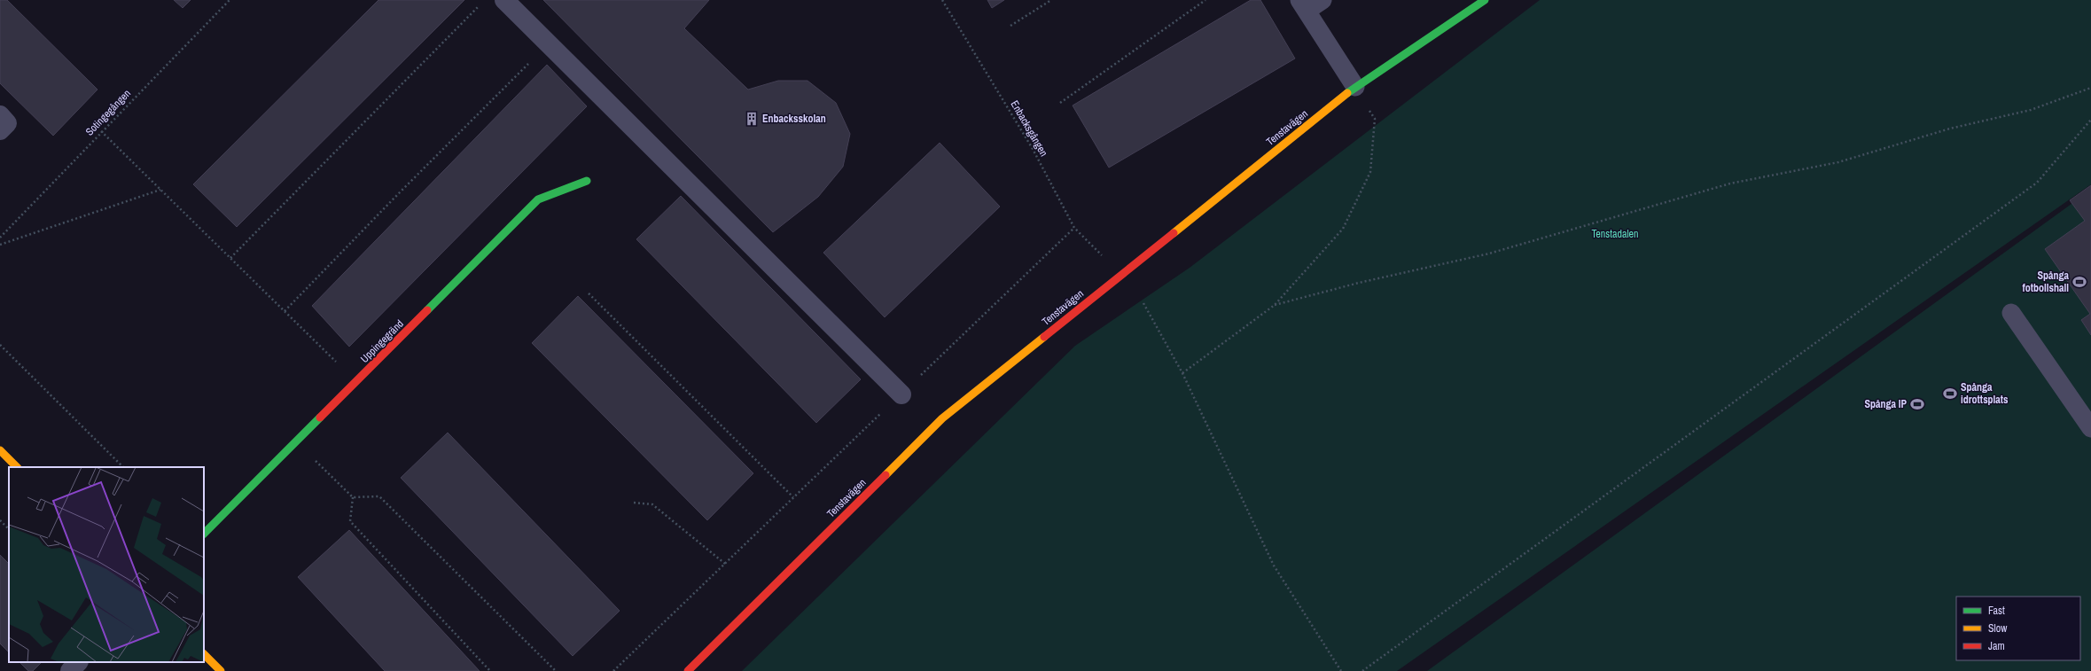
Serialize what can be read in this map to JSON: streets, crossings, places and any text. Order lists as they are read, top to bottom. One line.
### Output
{"streets":{"street":["Tenstavägen","Uppingegränd"],"path":["Sotingegången","Enbacksgången"]},"parks":["Tenstadalen"],"places":{"building":["Enbacksskolan"],"sports":["Spånga fotbollshall","Spånga idrottsplats","Spånga IP"]},"legend":["Fast","Slow","Jam"]}
